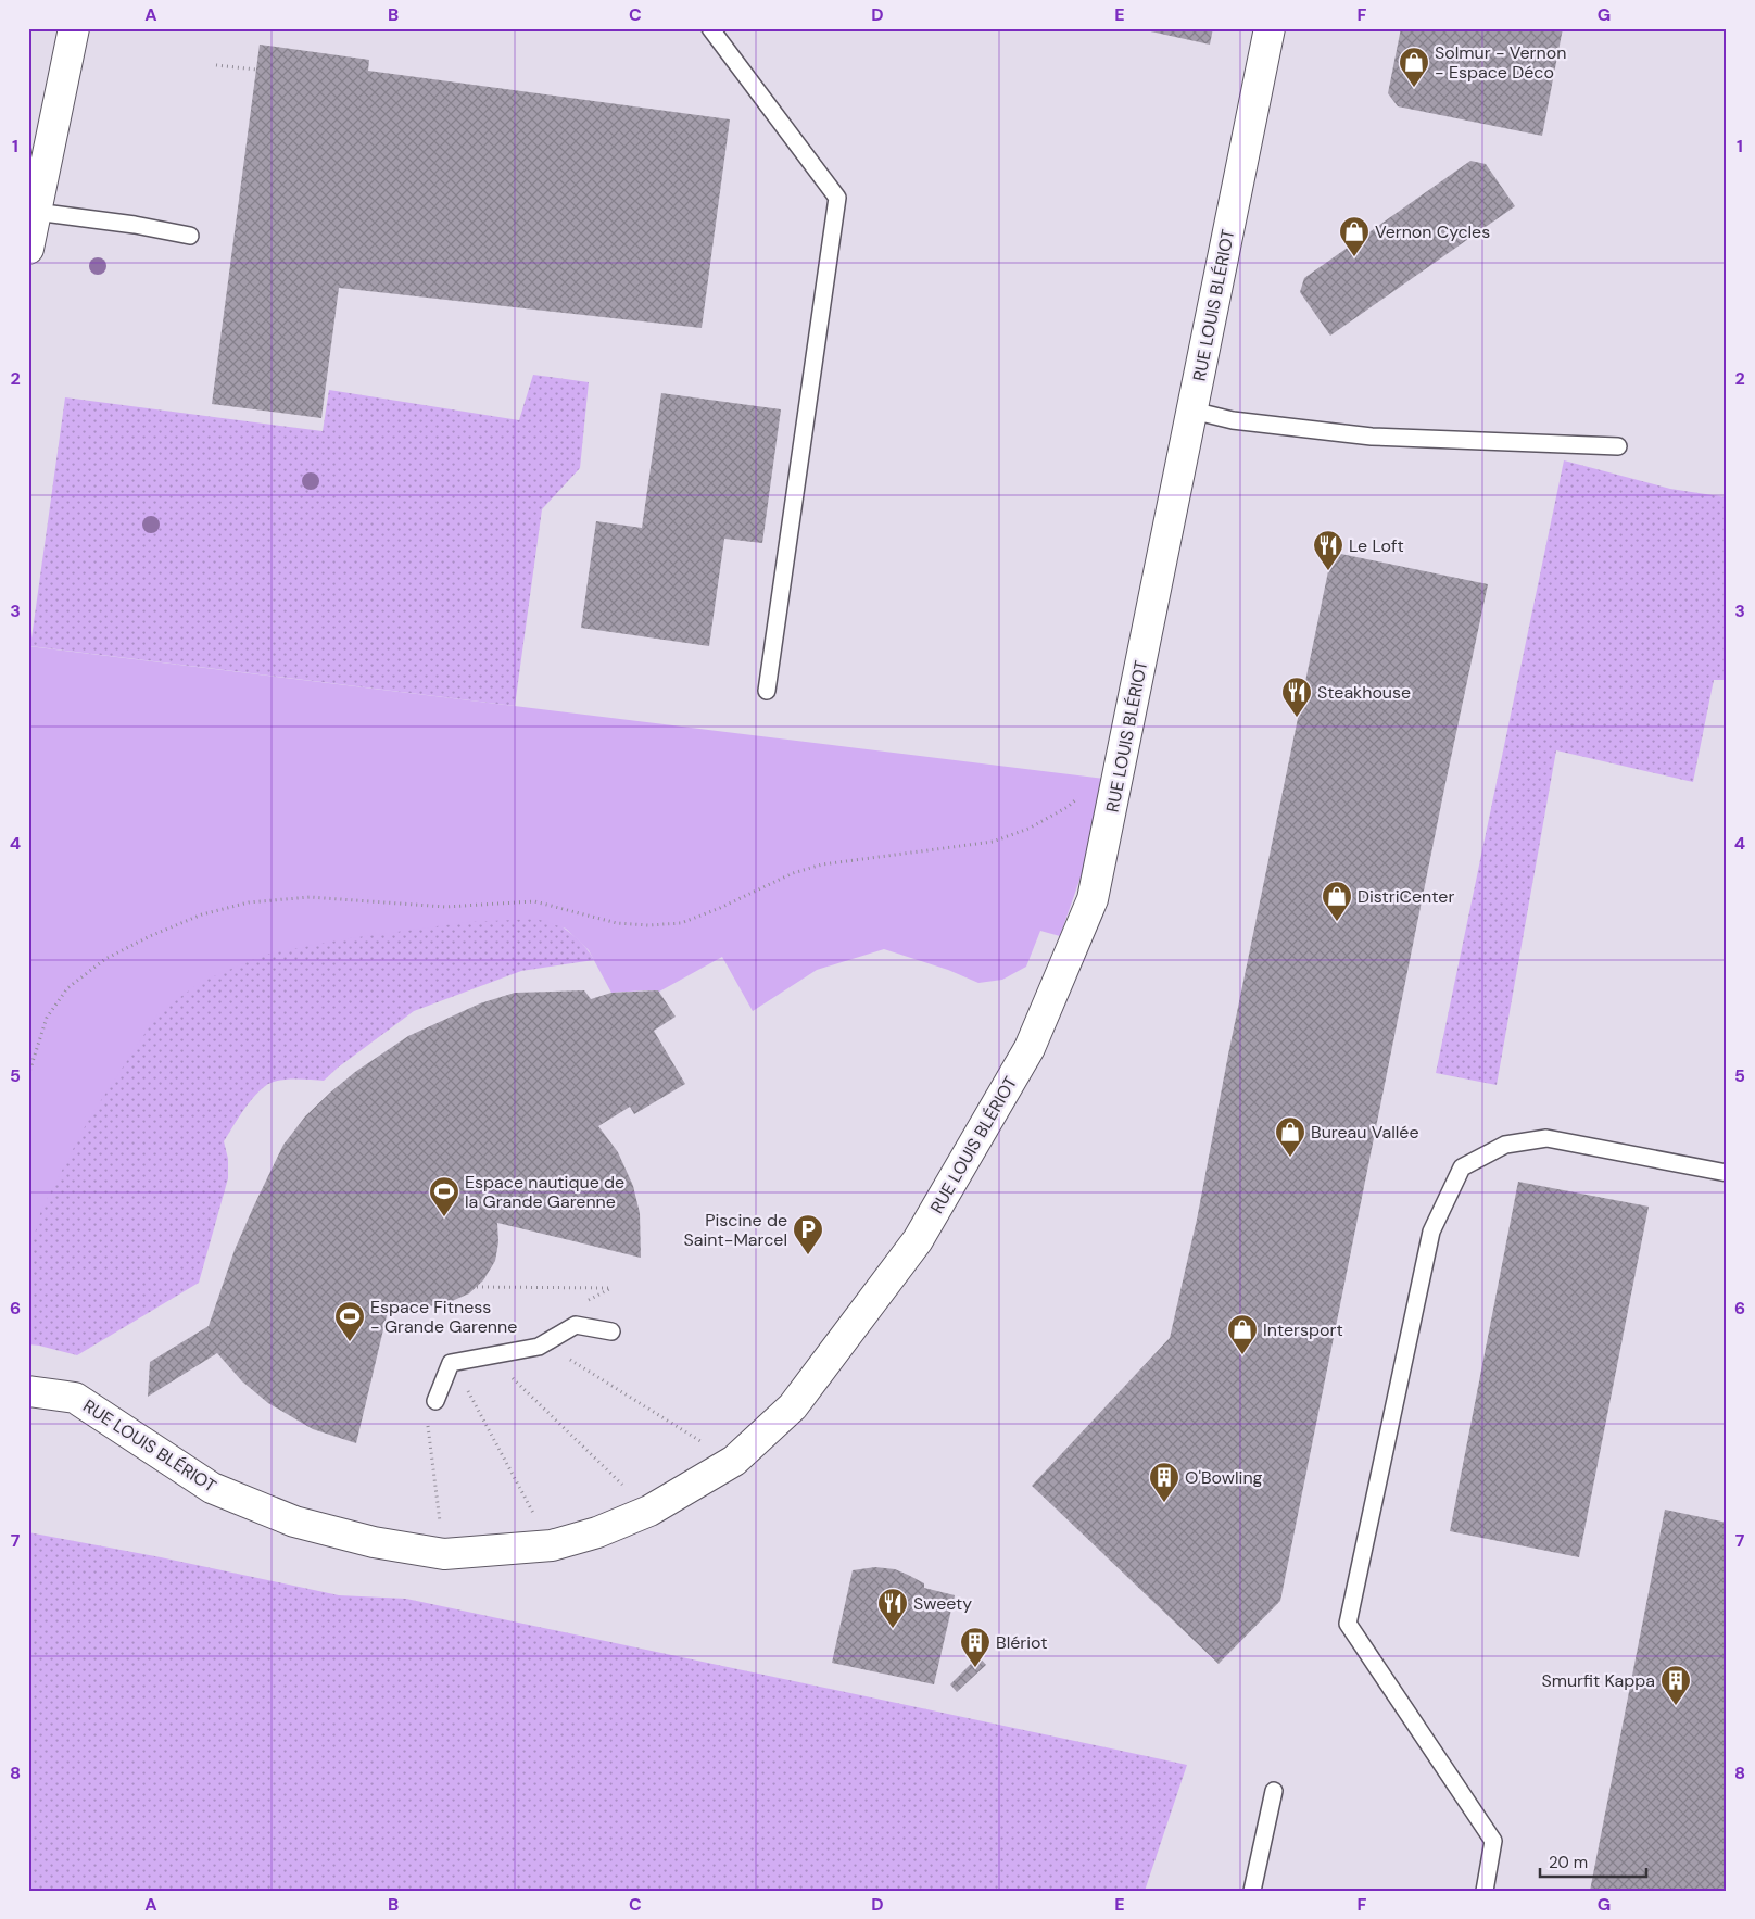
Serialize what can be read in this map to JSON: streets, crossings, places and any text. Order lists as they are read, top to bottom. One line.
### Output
{"streets":{"street":["RUE LOUIS BLÉRIOT"]},"places":{"shop":["Solmur - Vernon - Espace Déco","Vernon Cycles","DistriCenter","Bureau Vallée","Intersport"],"restaurant":["Le Loft","Steakhouse","Sweety"],"sports":["Espace nautique de la Grande Garenne","Espace Fitness - Grande Garenne"],"parking":["Piscine de Saint-Marcel"],"building":["O'Bowling","Blériot","Smurfit Kappa"]},"scale_bar":"20 m","grid":{"columns":["A","B","C","D","E","F","G"],"rows":["1","2","3","4","5","6","7","8"]}}
